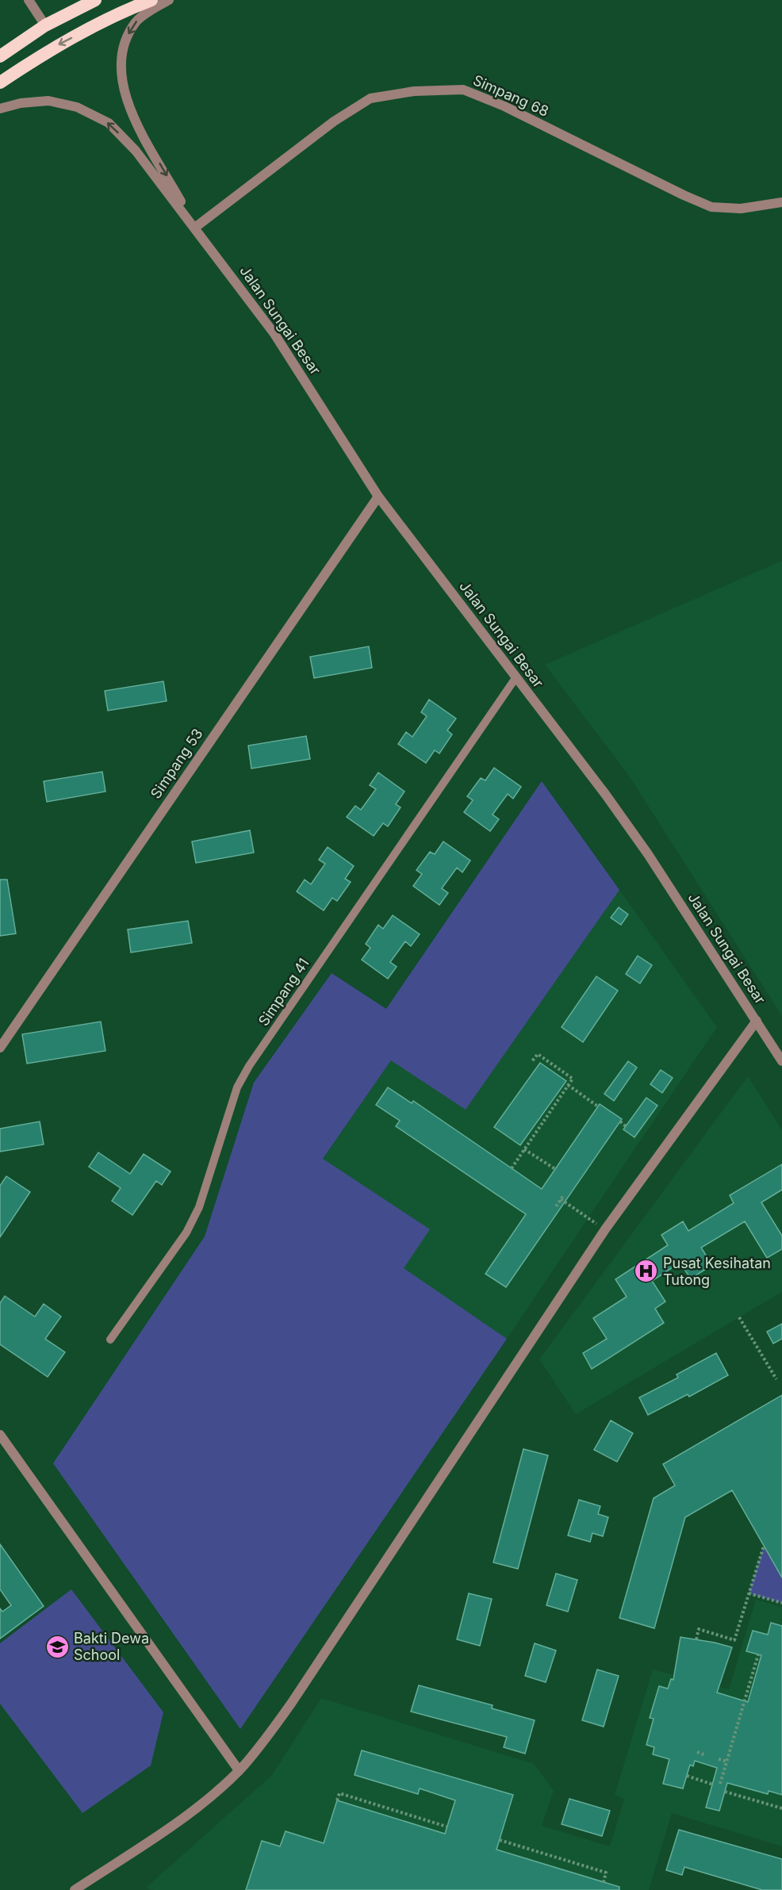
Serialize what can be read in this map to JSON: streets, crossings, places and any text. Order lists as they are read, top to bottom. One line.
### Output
{"streets":{"street":["Simpang 68","Jalan Sungai Besar","Simpang 53"],"lane":["Simpang 41"]},"crossings":[["Simpang 68","Jalan Sungai Besar"],["Jalan Sungai Besar","Simpang 53"],["Jalan Sungai Besar","Simpang 41"]],"places":{"hospital":["Pusat Kesihatan Tutong"],"school or university":["Bakti Dewa School"]}}
